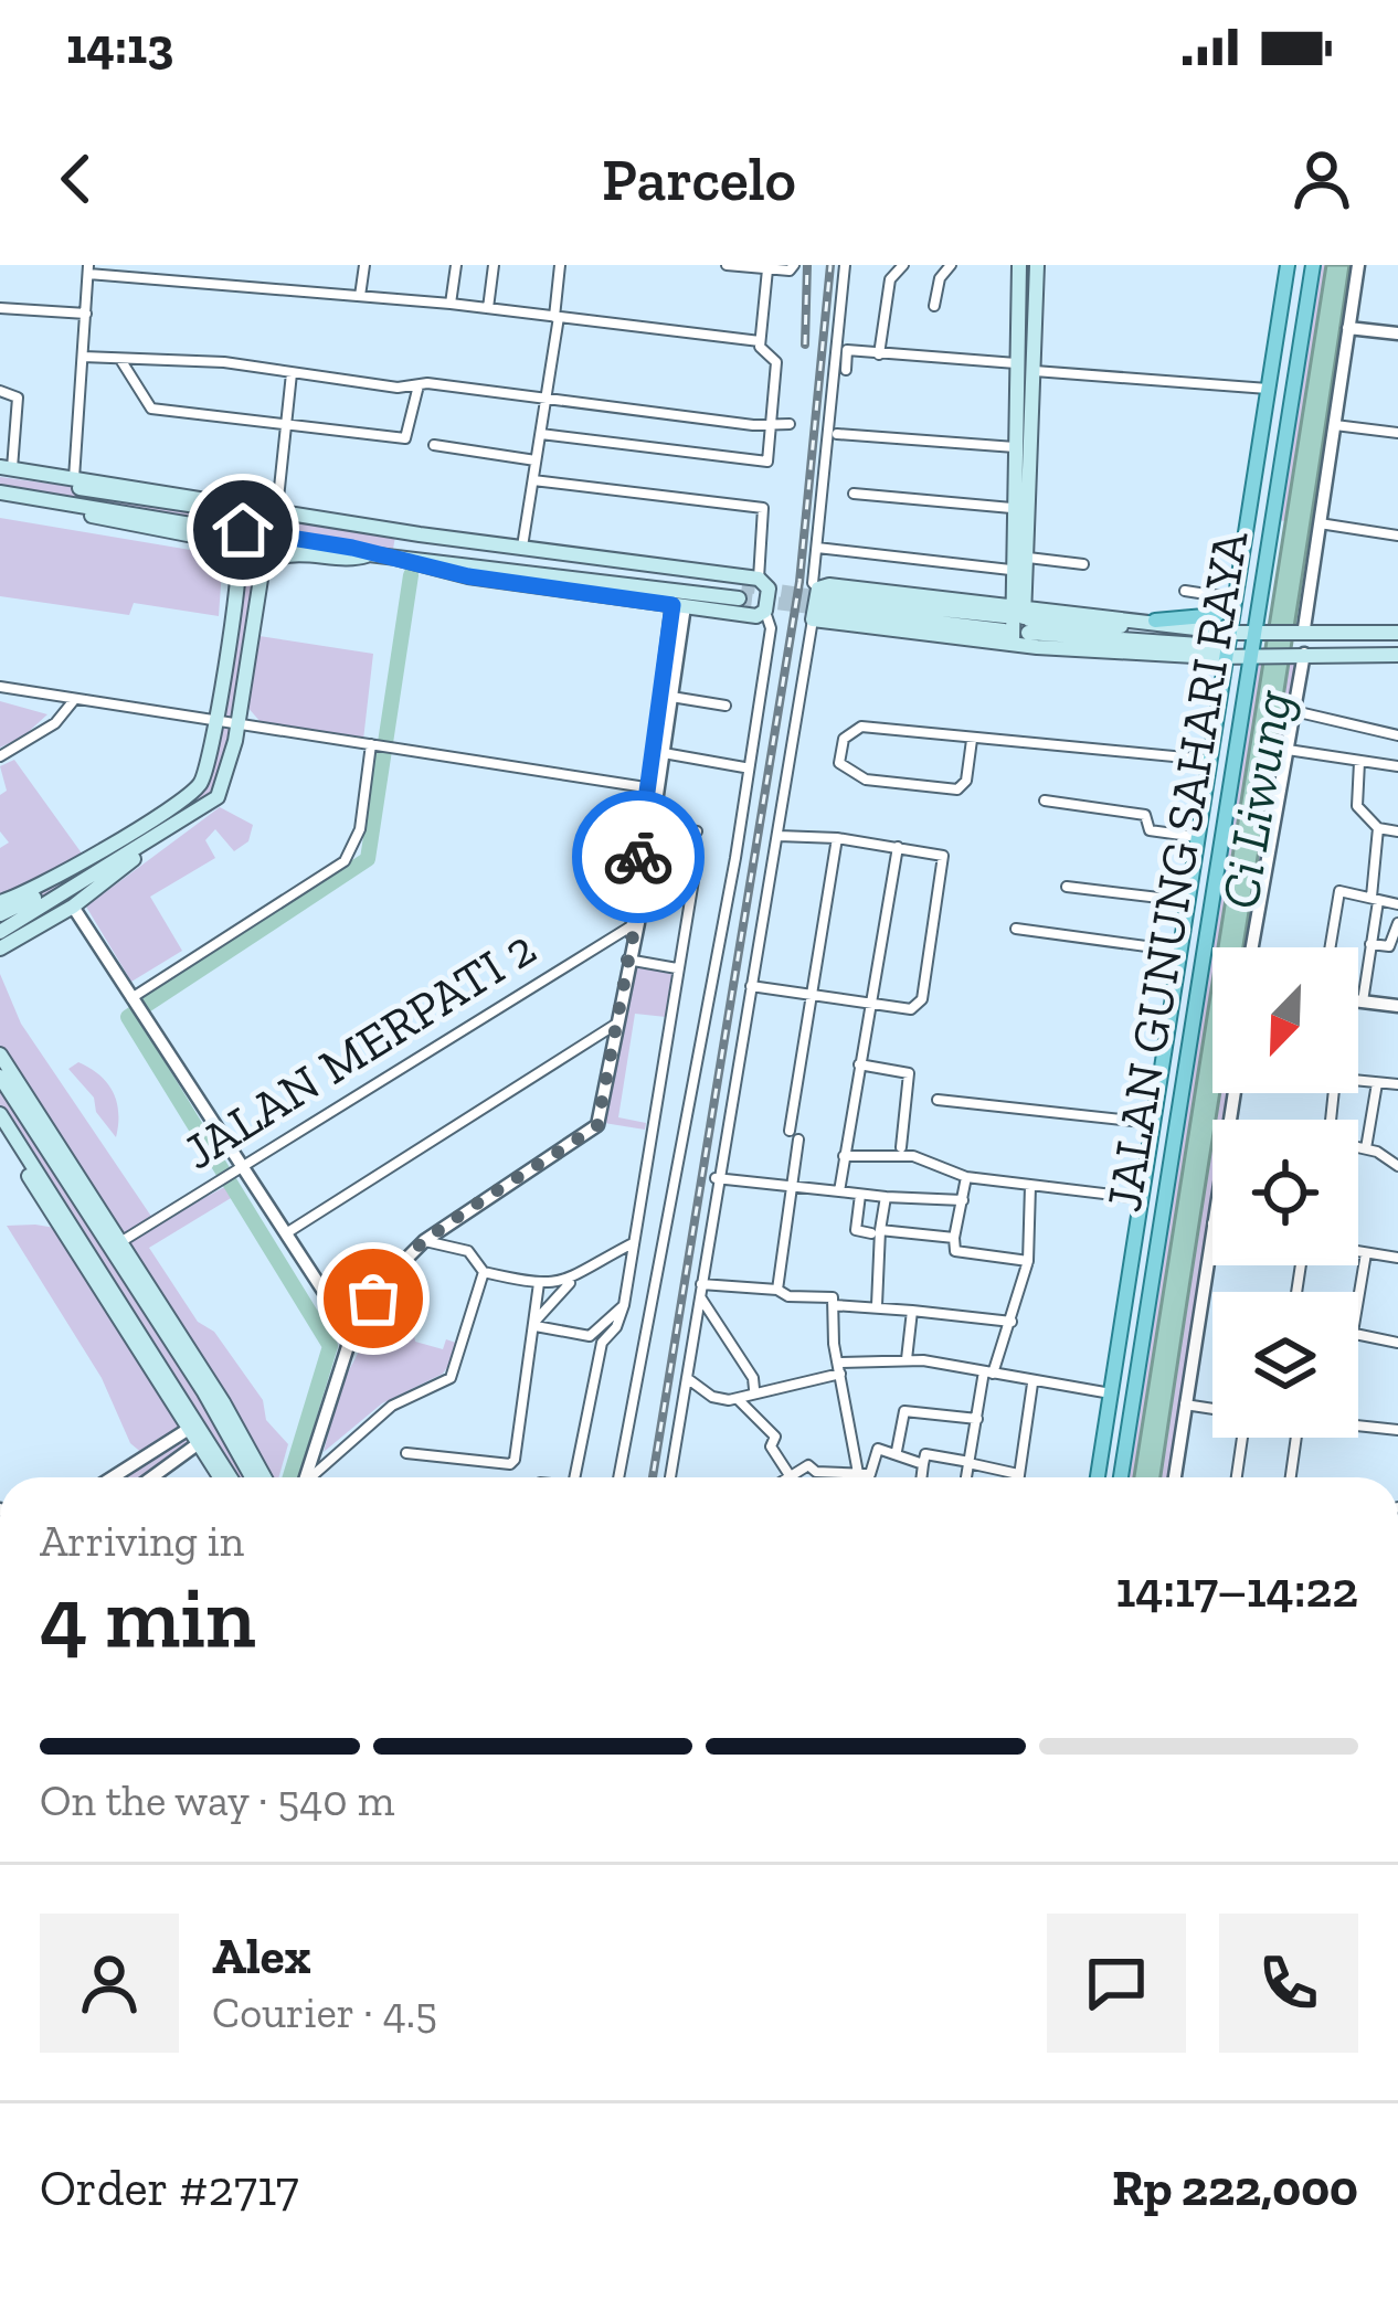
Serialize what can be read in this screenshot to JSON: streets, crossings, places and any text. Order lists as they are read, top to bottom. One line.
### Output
{"streets":{"main road":["JALAN GUNUNG SAHARI RAYA"],"street":["JALAN MERPATI 2"]},"water":["Ci Liwung"],"north":"bottom left","page":{"status":"14:13","header":"Parcelo","heading":["4 min","Arriving in","14:17–14:22"],"panel":["Alex","Courier · 4.5","Order #2717","Rp 222,000"],"bar":"On the way · 540 m"}}
